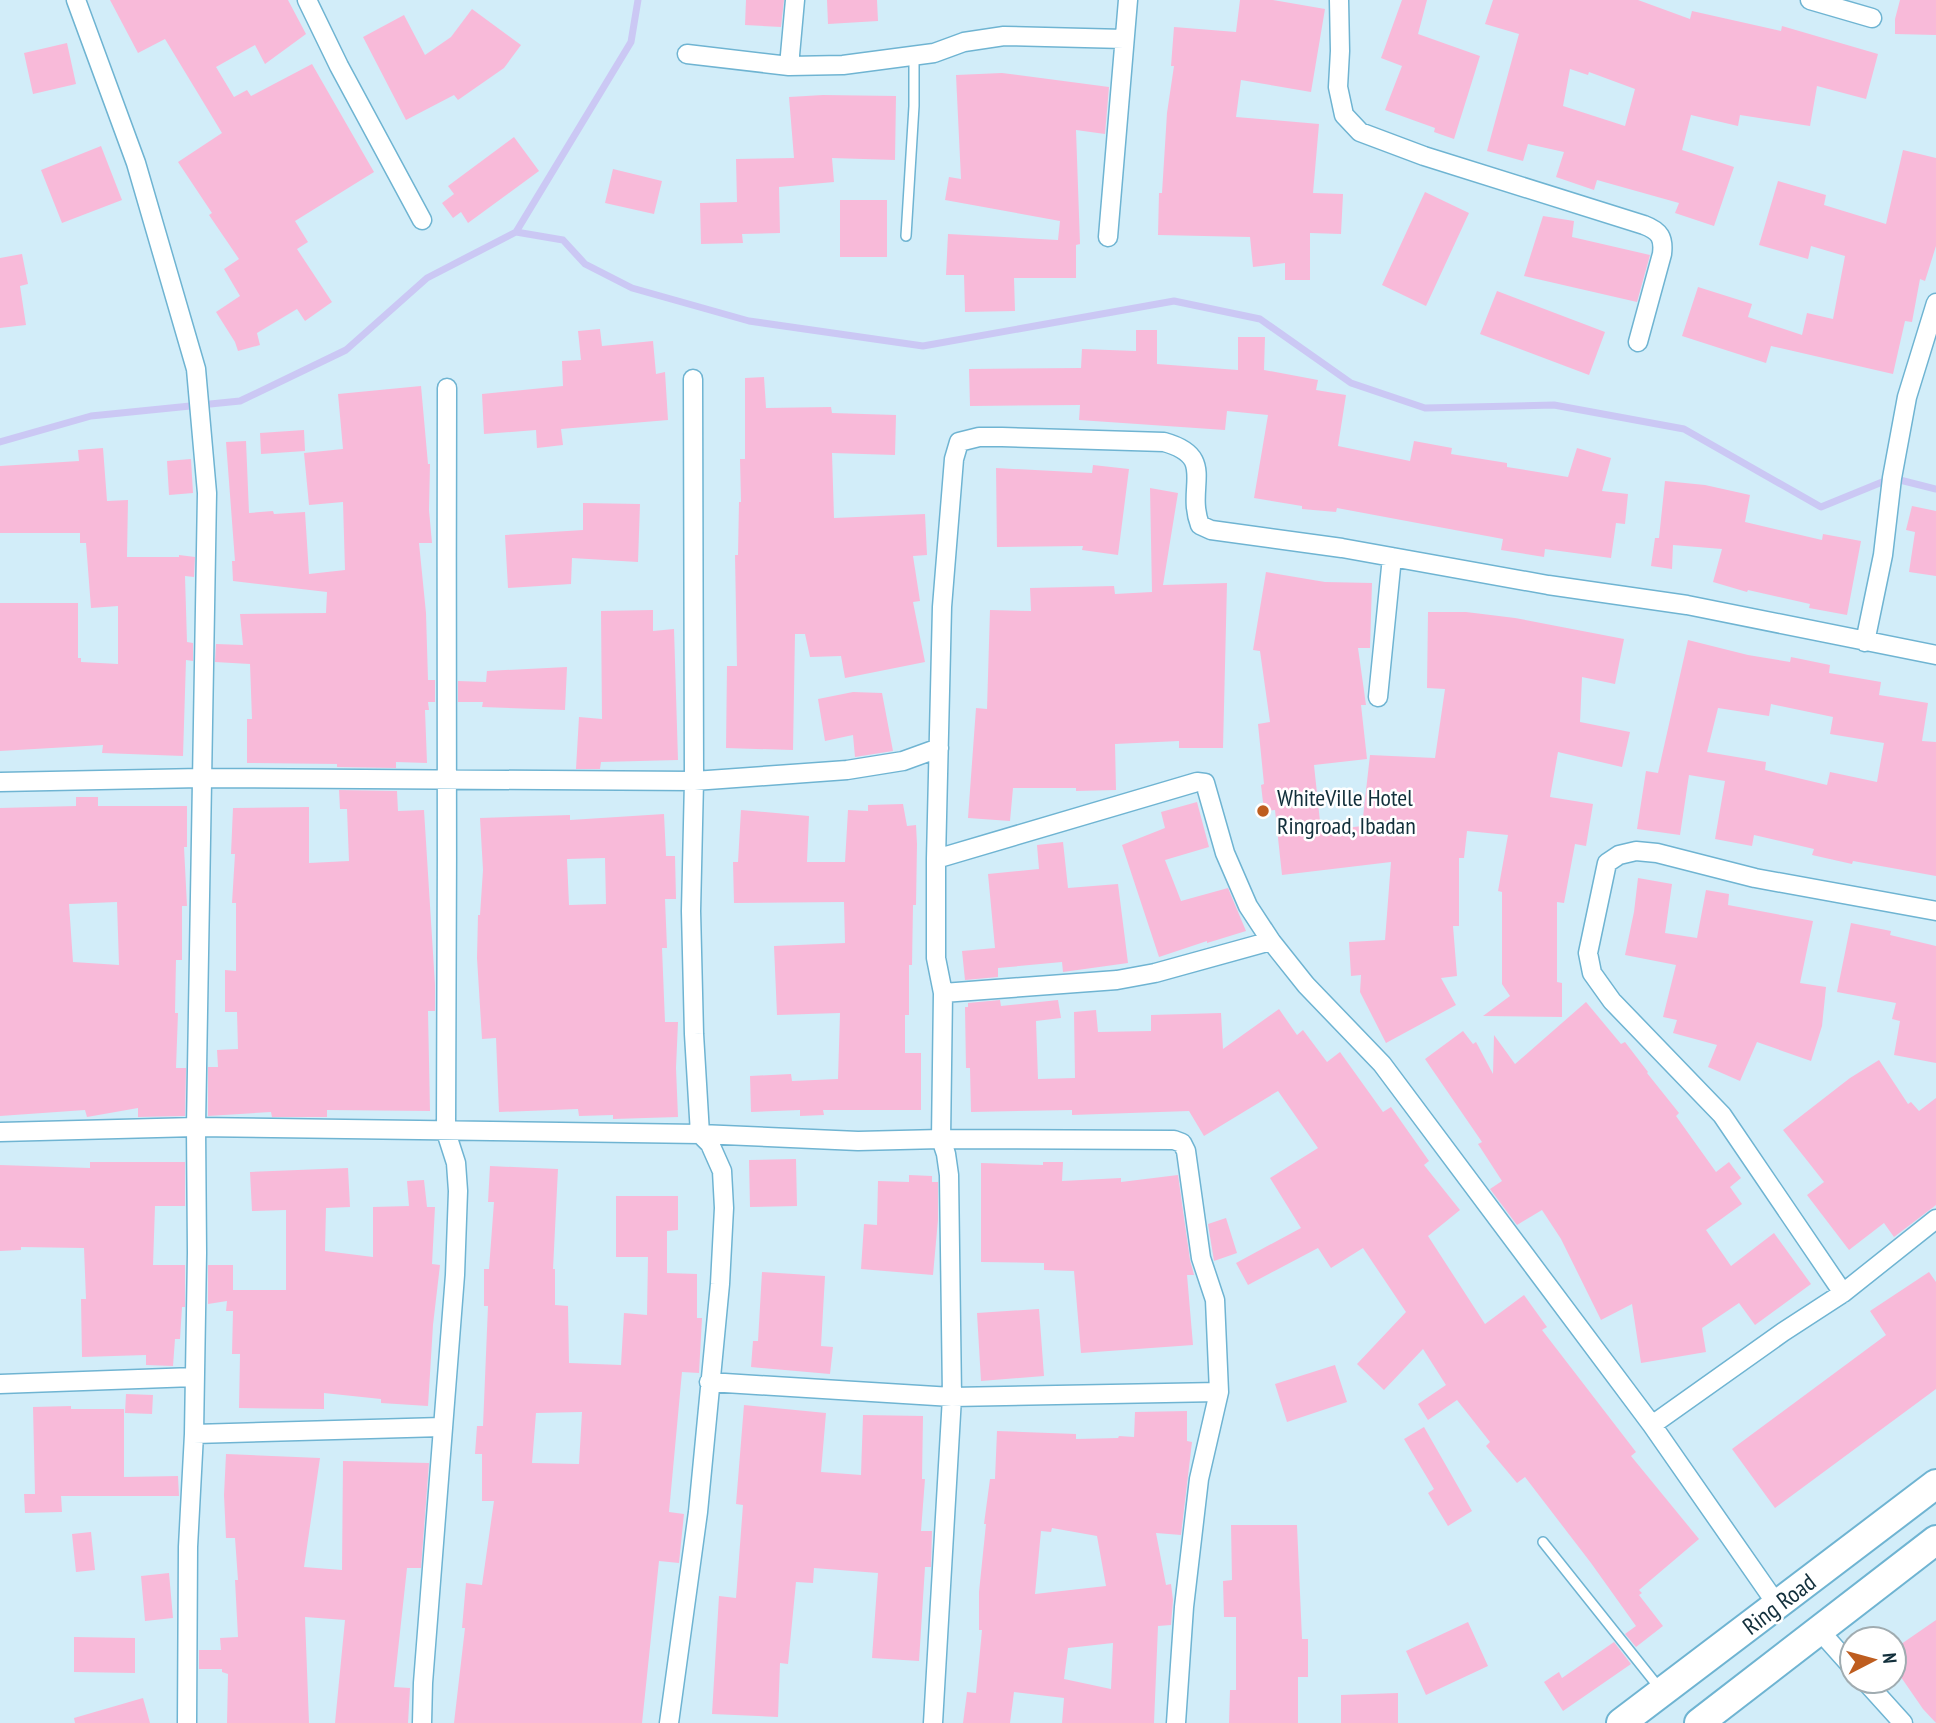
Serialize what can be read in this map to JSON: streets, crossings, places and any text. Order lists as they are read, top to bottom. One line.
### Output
{"streets":{"main road":["Ring Road"]},"places":["WhiteVille Hotel Ringroad, Ibadan"],"north":"right"}
